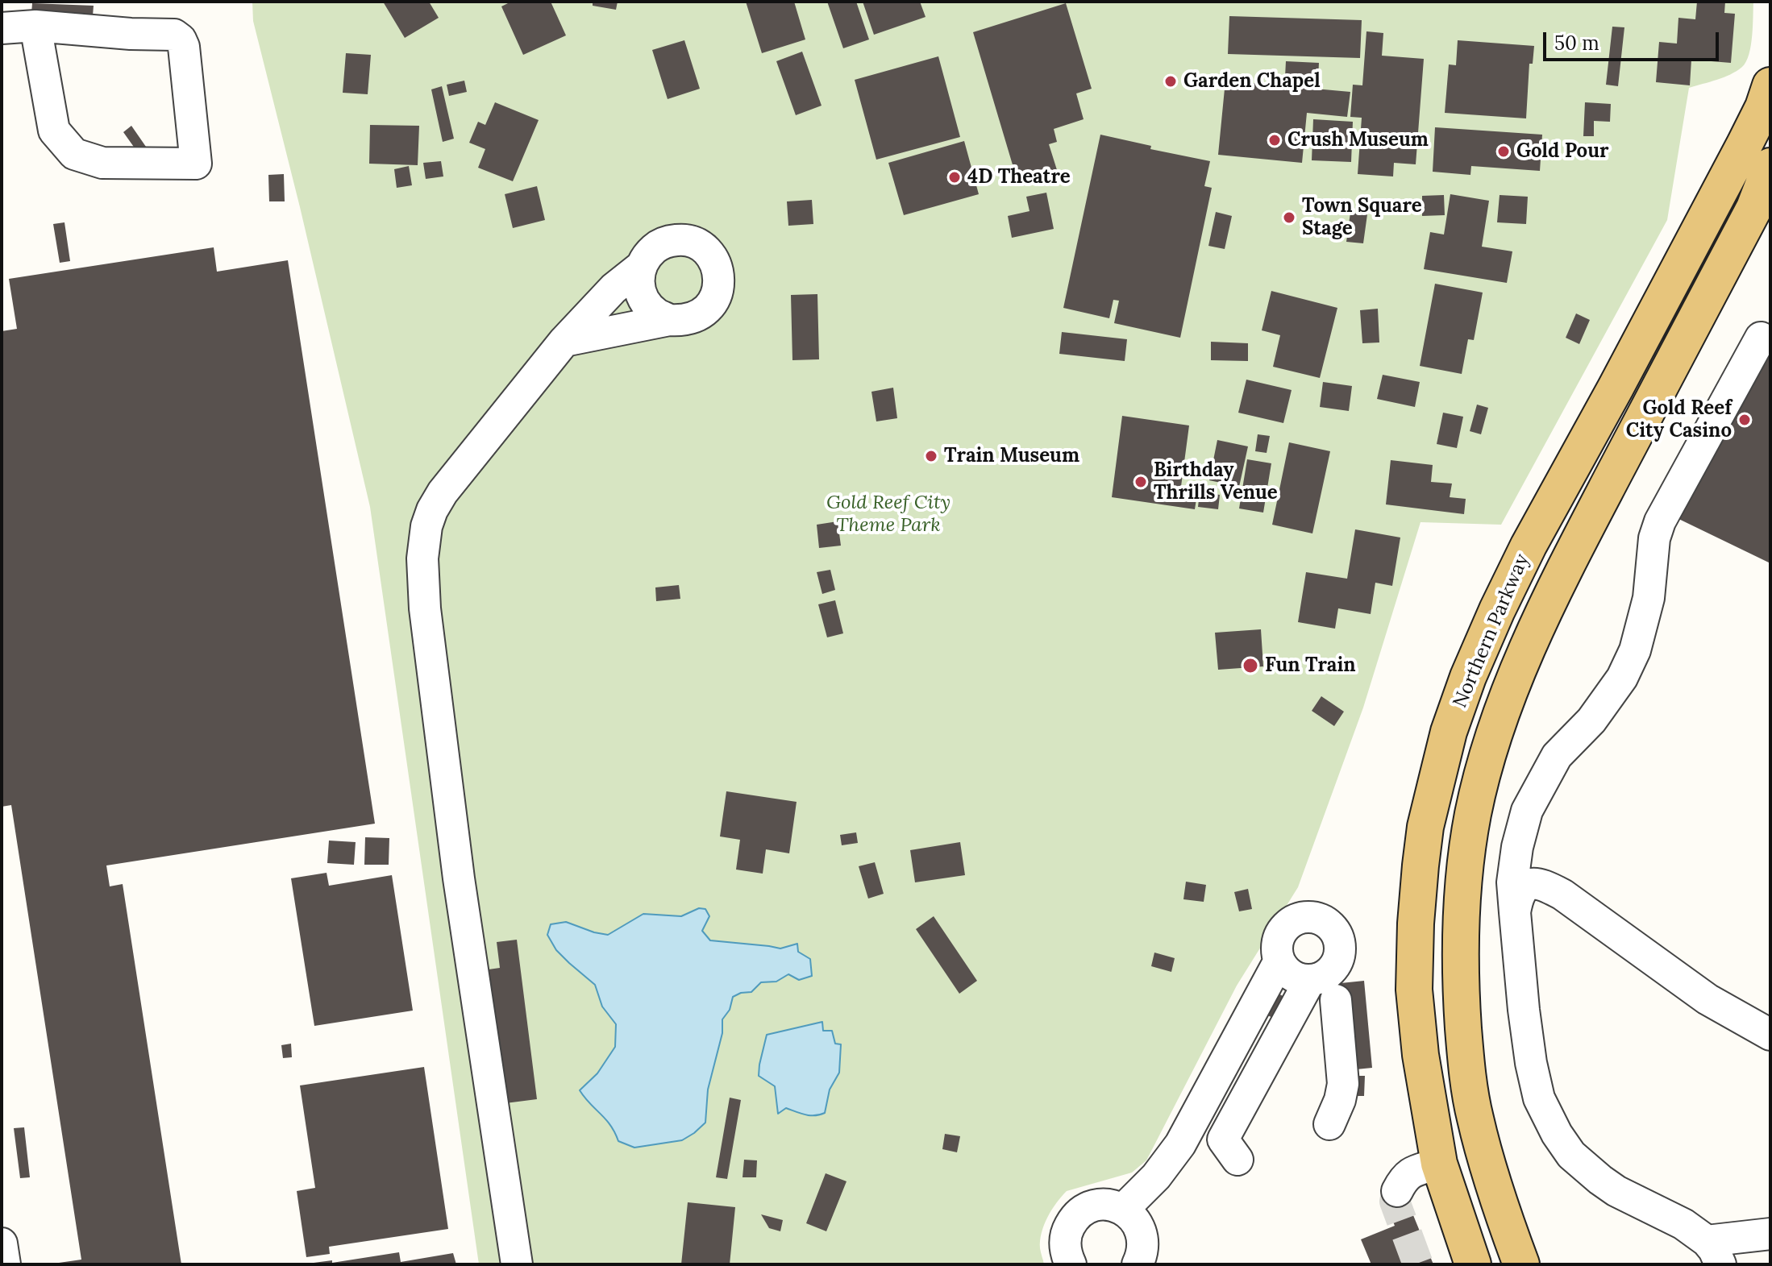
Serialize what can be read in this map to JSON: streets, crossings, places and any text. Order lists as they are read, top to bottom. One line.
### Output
{"streets":{"main road":["Northern Parkway"]},"parks":["Gold Reef City Theme Park"],"places":["Garden Chapel","Crush Museum","Gold Pour","4D Theatre","Town Square Stage","Gold Reef City Casino","Train Museum","Birthday Thrills Venue","Fun Train"],"scale_bar":"50 m"}
